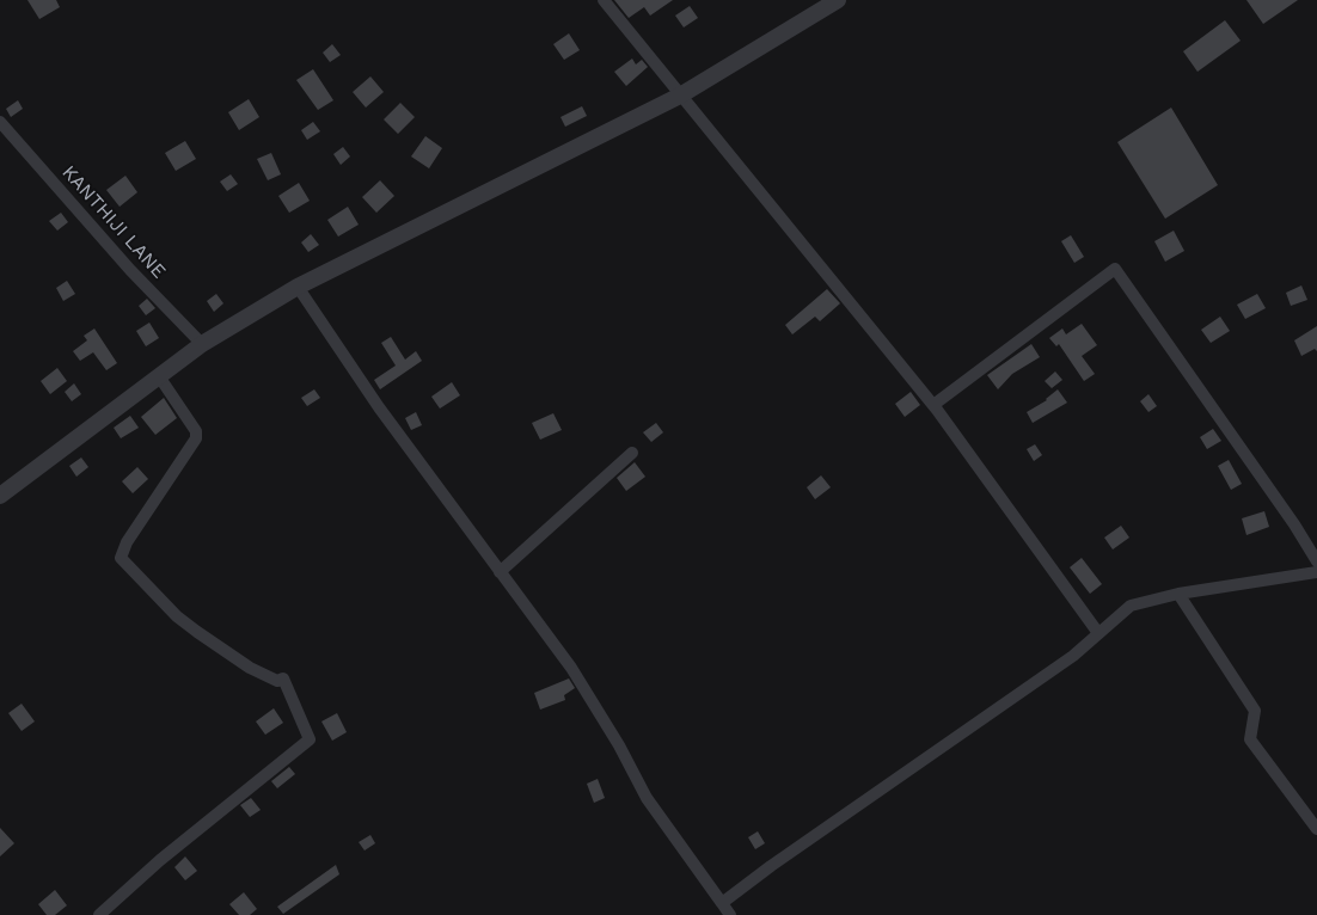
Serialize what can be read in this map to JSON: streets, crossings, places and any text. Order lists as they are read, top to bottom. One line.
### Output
{"streets":{"street":["KANTHIJI LANE"]}}
